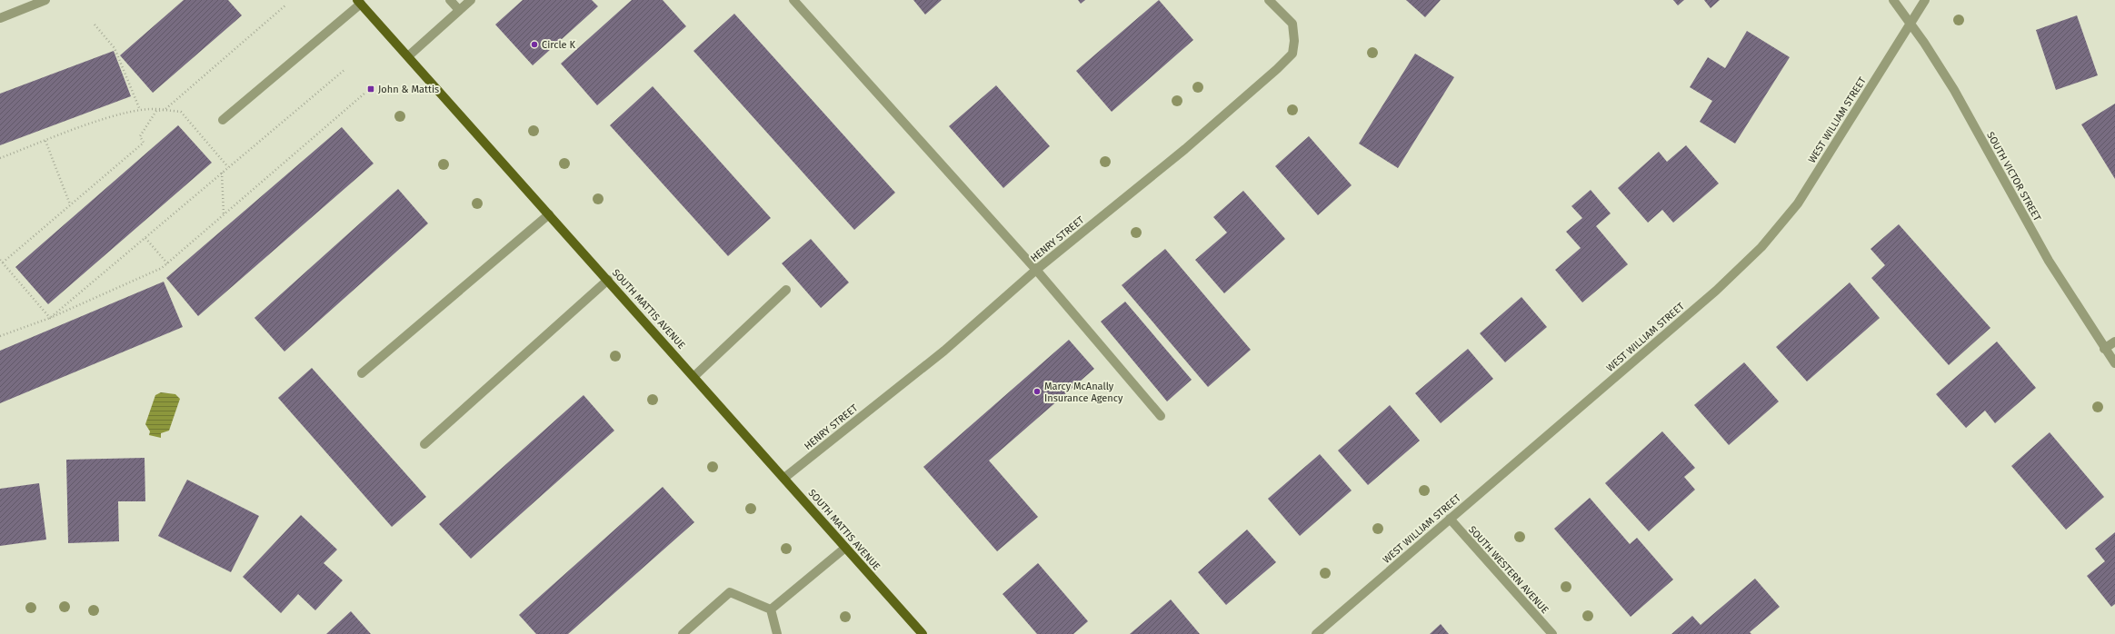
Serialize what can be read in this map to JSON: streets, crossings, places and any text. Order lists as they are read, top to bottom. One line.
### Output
{"streets":{"main road":["SOUTH MATTIS AVENUE"],"street":["WEST WILLIAM STREET","SOUTH VICTOR STREET","HENRY STREET","SOUTH WESTERN AVENUE"]},"crossings":[["WEST WILLIAM STREET","SOUTH VICTOR STREET"],["WEST WILLIAM STREET","SOUTH WESTERN AVENUE"],["HENRY STREET","SOUTH MATTIS AVENUE"]],"places":{"other":["Circle K","Marcy McAnally Insurance Agency"],"transit":["John & Mattis"]}}
